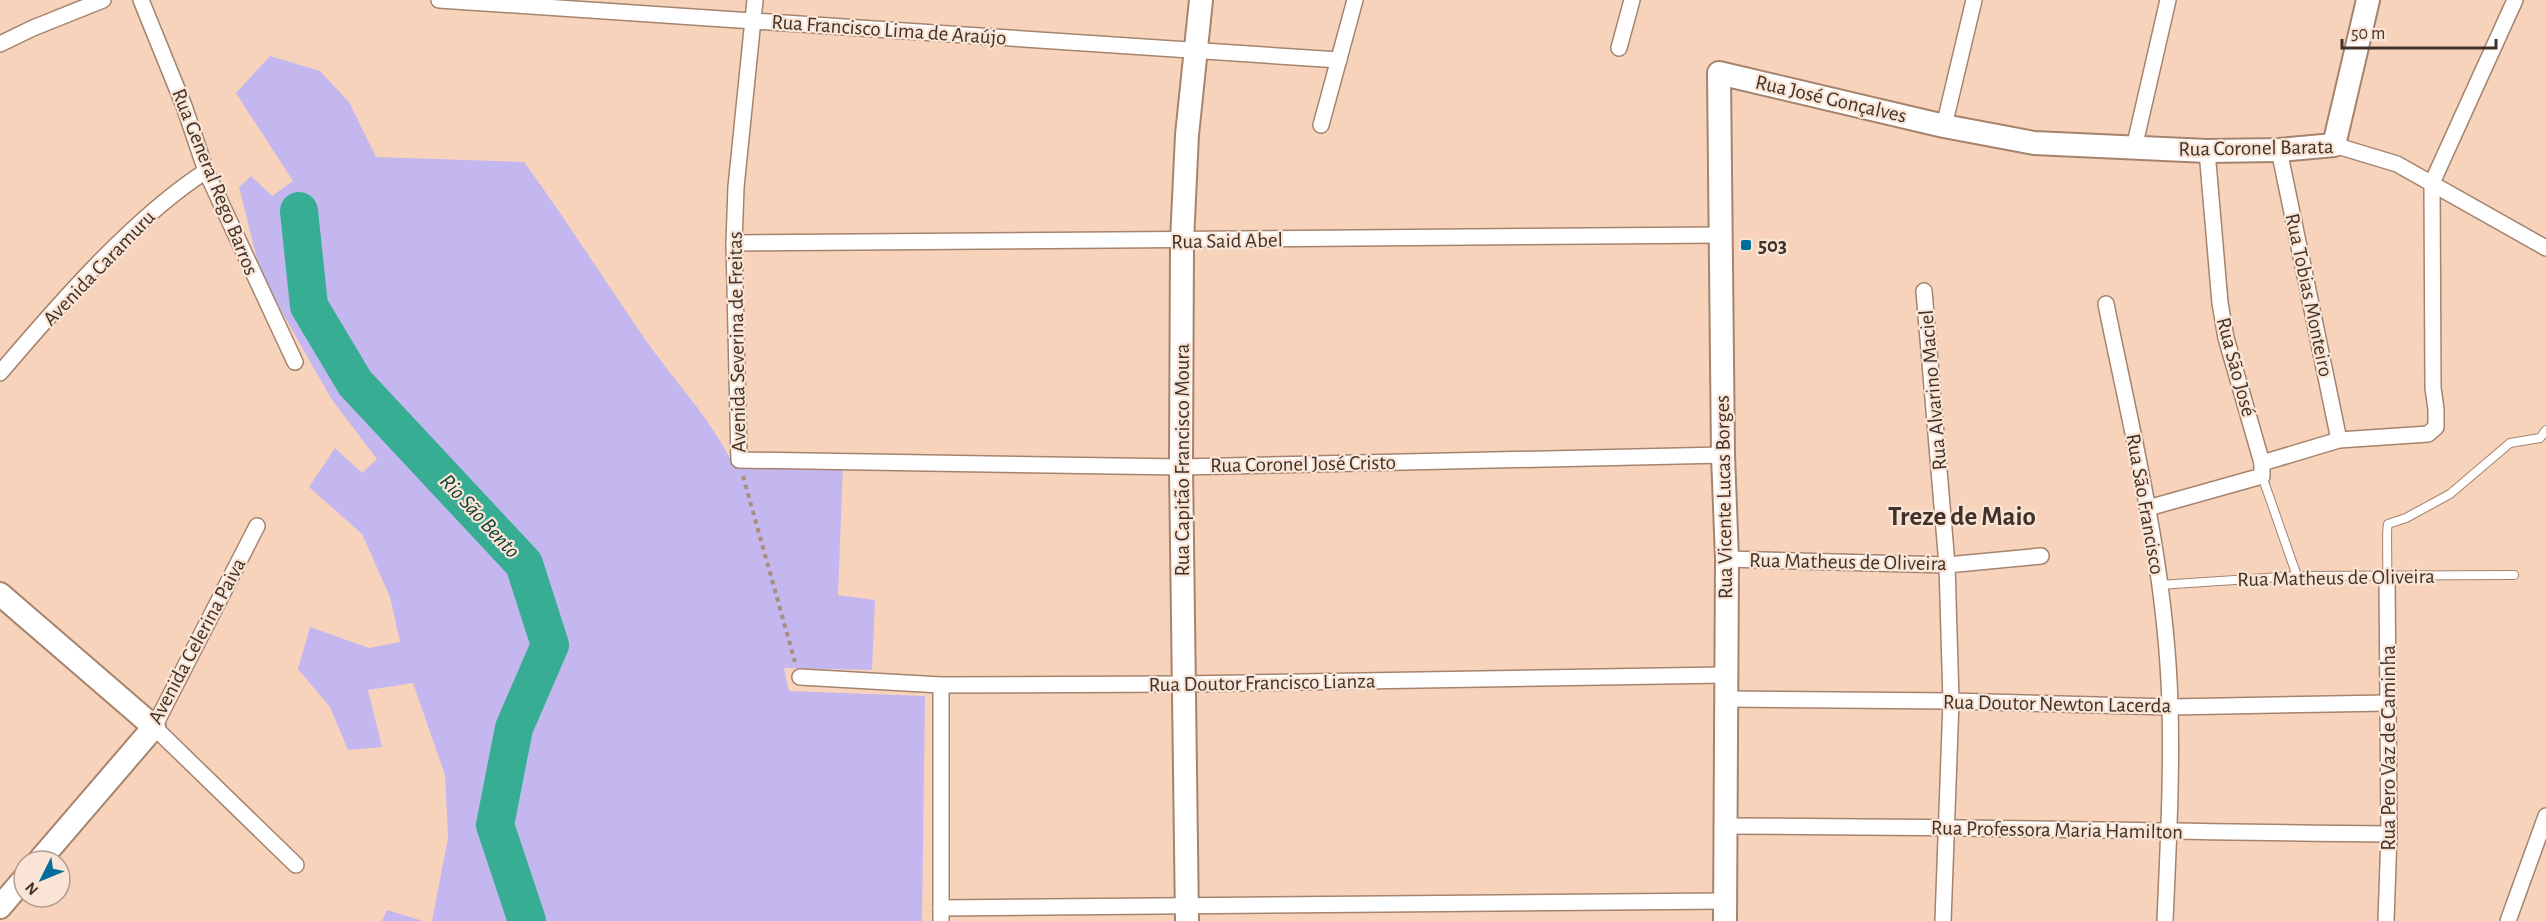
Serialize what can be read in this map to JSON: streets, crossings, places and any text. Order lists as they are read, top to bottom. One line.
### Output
{"streets":{"main road":["Rua José Gonçalves","Rua Coronel Barata","Rua Capitão Francisco Moura","Rua Vicente Lucas Borges","Avenida Celerina Paiva"],"street":["Rua Francisco Lima de Araújo","Rua General Rego Barros","Rua Said Abel","Avenida Caramuru","Rua Tobias Monteiro","Avenida Severina de Freitas","Rua São José","Rua Alvarino Maciel","Rua Coronel José Cristo","Rua São Francisco","Rua Matheus de Oliveira","Rua Doutor Francisco Lianza","Rua Doutor Newton Lacerda","Rua Pero Vaz de Caminha","Rua Professora Maria Hamilton"]},"crossings":[["Rua Francisco Lima de Araújo","Avenida Severina de Freitas"],["Rua Francisco Lima de Araújo","Rua Capitão Francisco Moura"],["Rua José Gonçalves","Rua Coronel Barata"],["Rua José Gonçalves","Rua Vicente Lucas Borges"],["Rua Coronel Barata","Rua Tobias Monteiro"],["Rua Coronel Barata","Rua São José"],["Rua General Rego Barros","Avenida Caramuru"],["Rua Said Abel","Avenida Severina de Freitas"],["Rua Said Abel","Rua Capitão Francisco Moura"],["Rua Said Abel","Rua Vicente Lucas Borges"],["Avenida Severina de Freitas","Rua Coronel José Cristo"],["Avenida Severina de Freitas","Rua Doutor Francisco Lianza"],["Rua São José","Rua Matheus de Oliveira"],["Rua Alvarino Maciel","Rua Matheus de Oliveira"],["Rua Alvarino Maciel","Rua Doutor Newton Lacerda"],["Rua Alvarino Maciel","Rua Professora Maria Hamilton"],["Rua Capitão Francisco Moura","Rua Coronel José Cristo"],["Rua Capitão Francisco Moura","Rua Doutor Francisco Lianza"],["Rua Coronel José Cristo","Rua Vicente Lucas Borges"],["Rua Vicente Lucas Borges","Rua Matheus de Oliveira"],["Rua Vicente Lucas Borges","Rua Doutor Francisco Lianza"],["Rua Vicente Lucas Borges","Rua Doutor Newton Lacerda"],["Rua Vicente Lucas Borges","Rua Professora Maria Hamilton"],["Rua São Francisco","Rua Matheus de Oliveira"],["Rua São Francisco","Rua Doutor Newton Lacerda"],["Rua São Francisco","Rua Professora Maria Hamilton"],["Rua Matheus de Oliveira","Rua Pero Vaz de Caminha"],["Rua Doutor Newton Lacerda","Rua Pero Vaz de Caminha"],["Rua Pero Vaz de Caminha","Rua Professora Maria Hamilton"]],"districts":["Treze de Maio"],"water":["Rio São Bento"],"places":{"transit":["503"]},"scale_bar":"50 m","north":"bottom left"}
